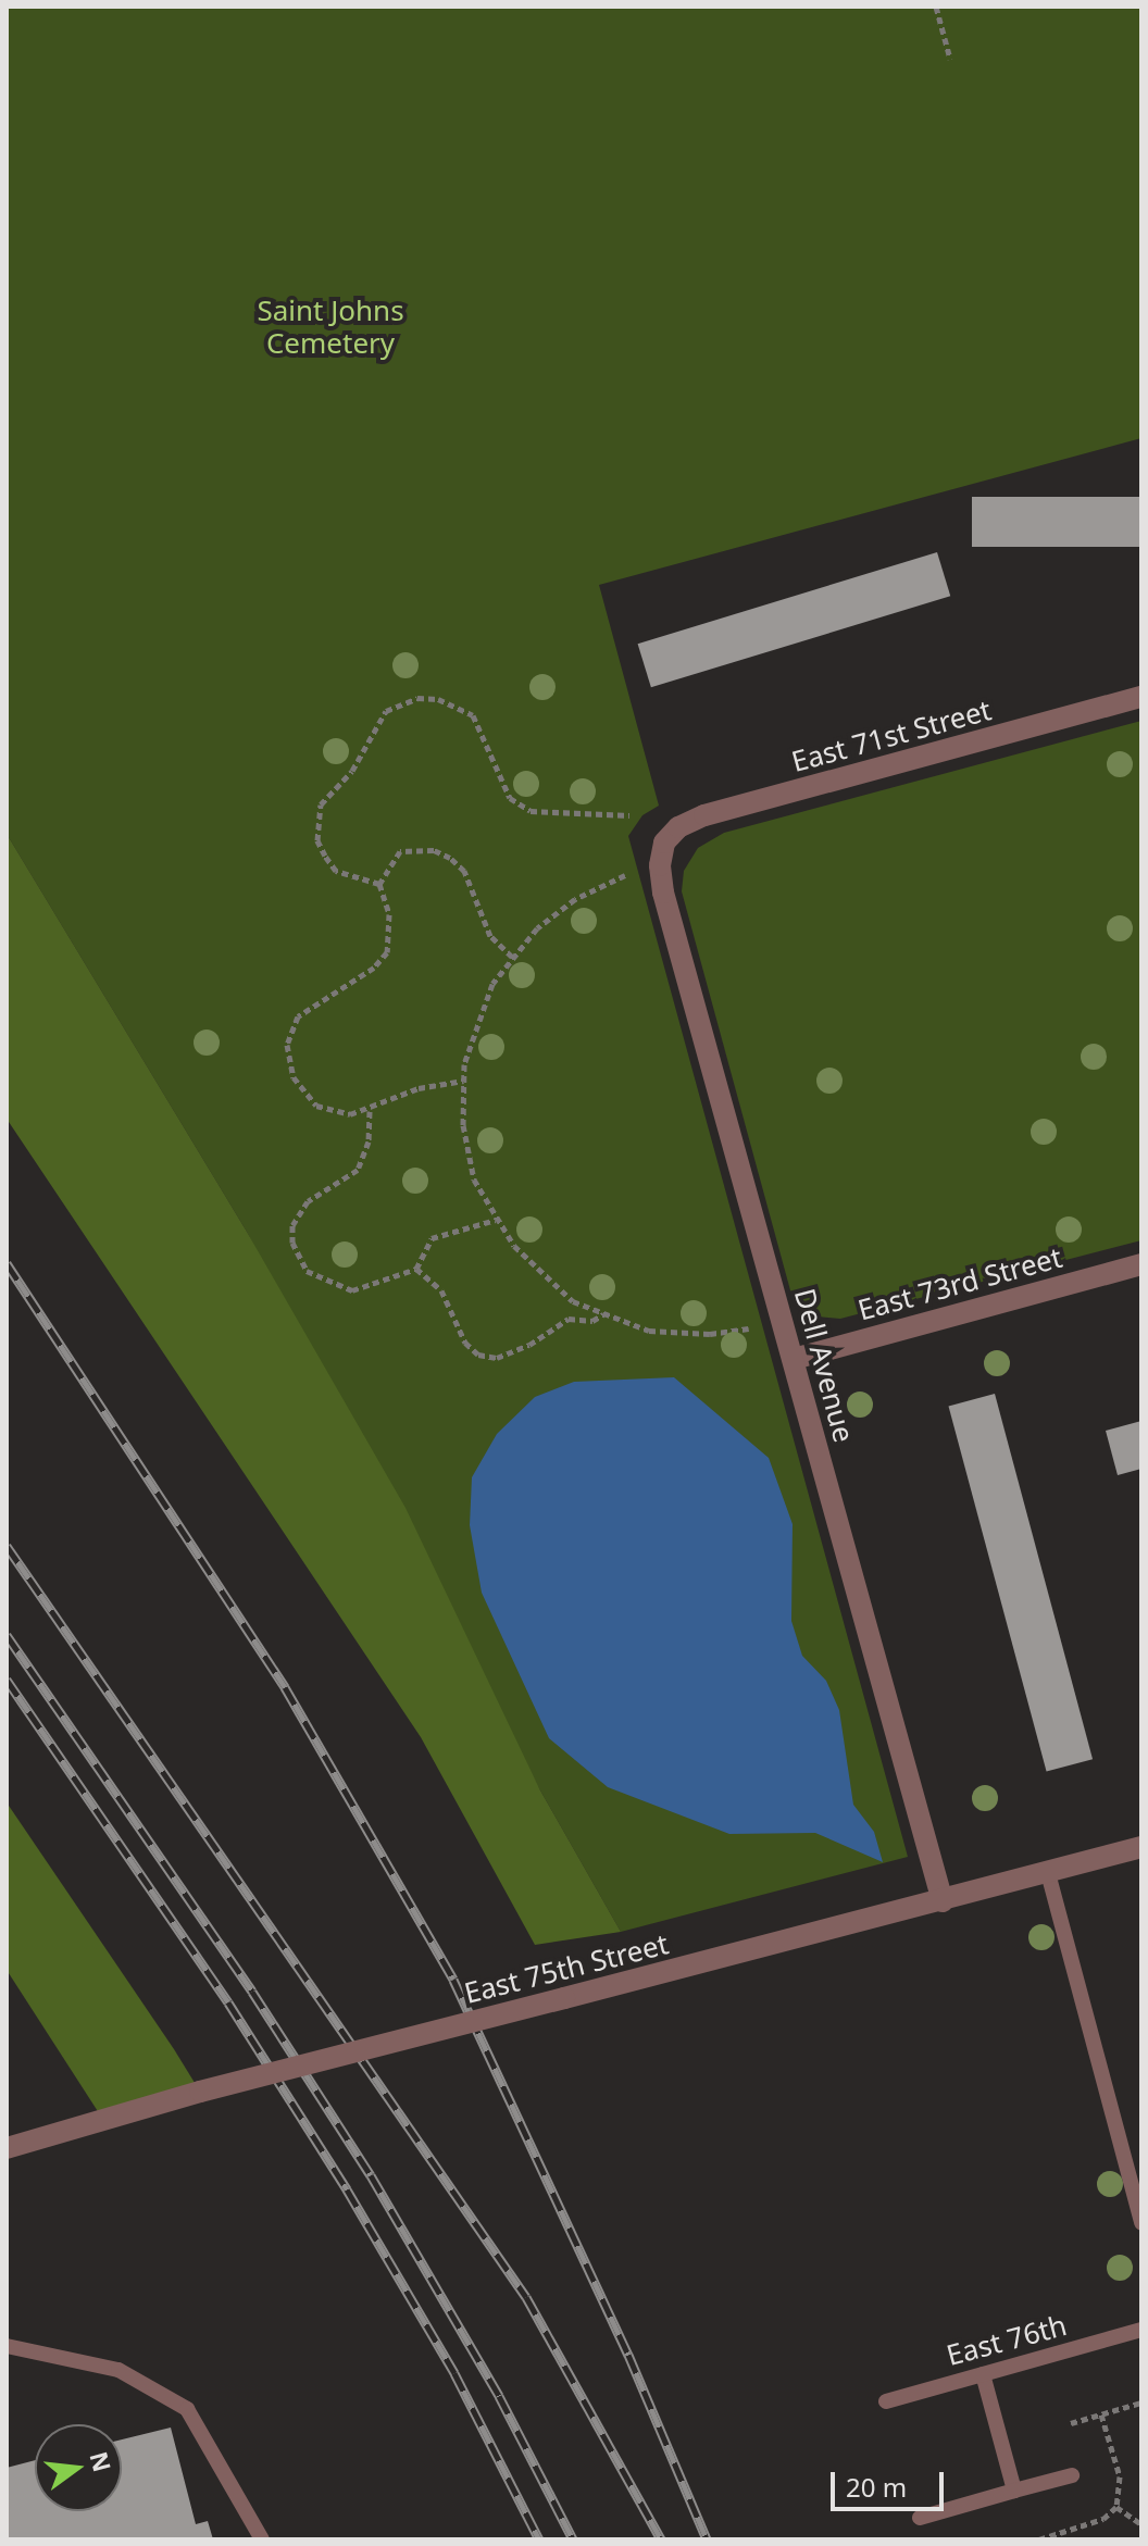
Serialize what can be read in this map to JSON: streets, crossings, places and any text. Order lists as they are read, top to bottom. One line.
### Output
{"streets":{"street":["East 71st Street","East 73rd Street","Dell Avenue","East 75th Street"],"lane":["East 76th"]},"crossings":[["East 71st Street","Dell Avenue"],["East 73rd Street","Dell Avenue"],["Dell Avenue","East 75th Street"]],"parks":["Saint Johns Cemetery"],"scale_bar":"20 m","north":"right"}
